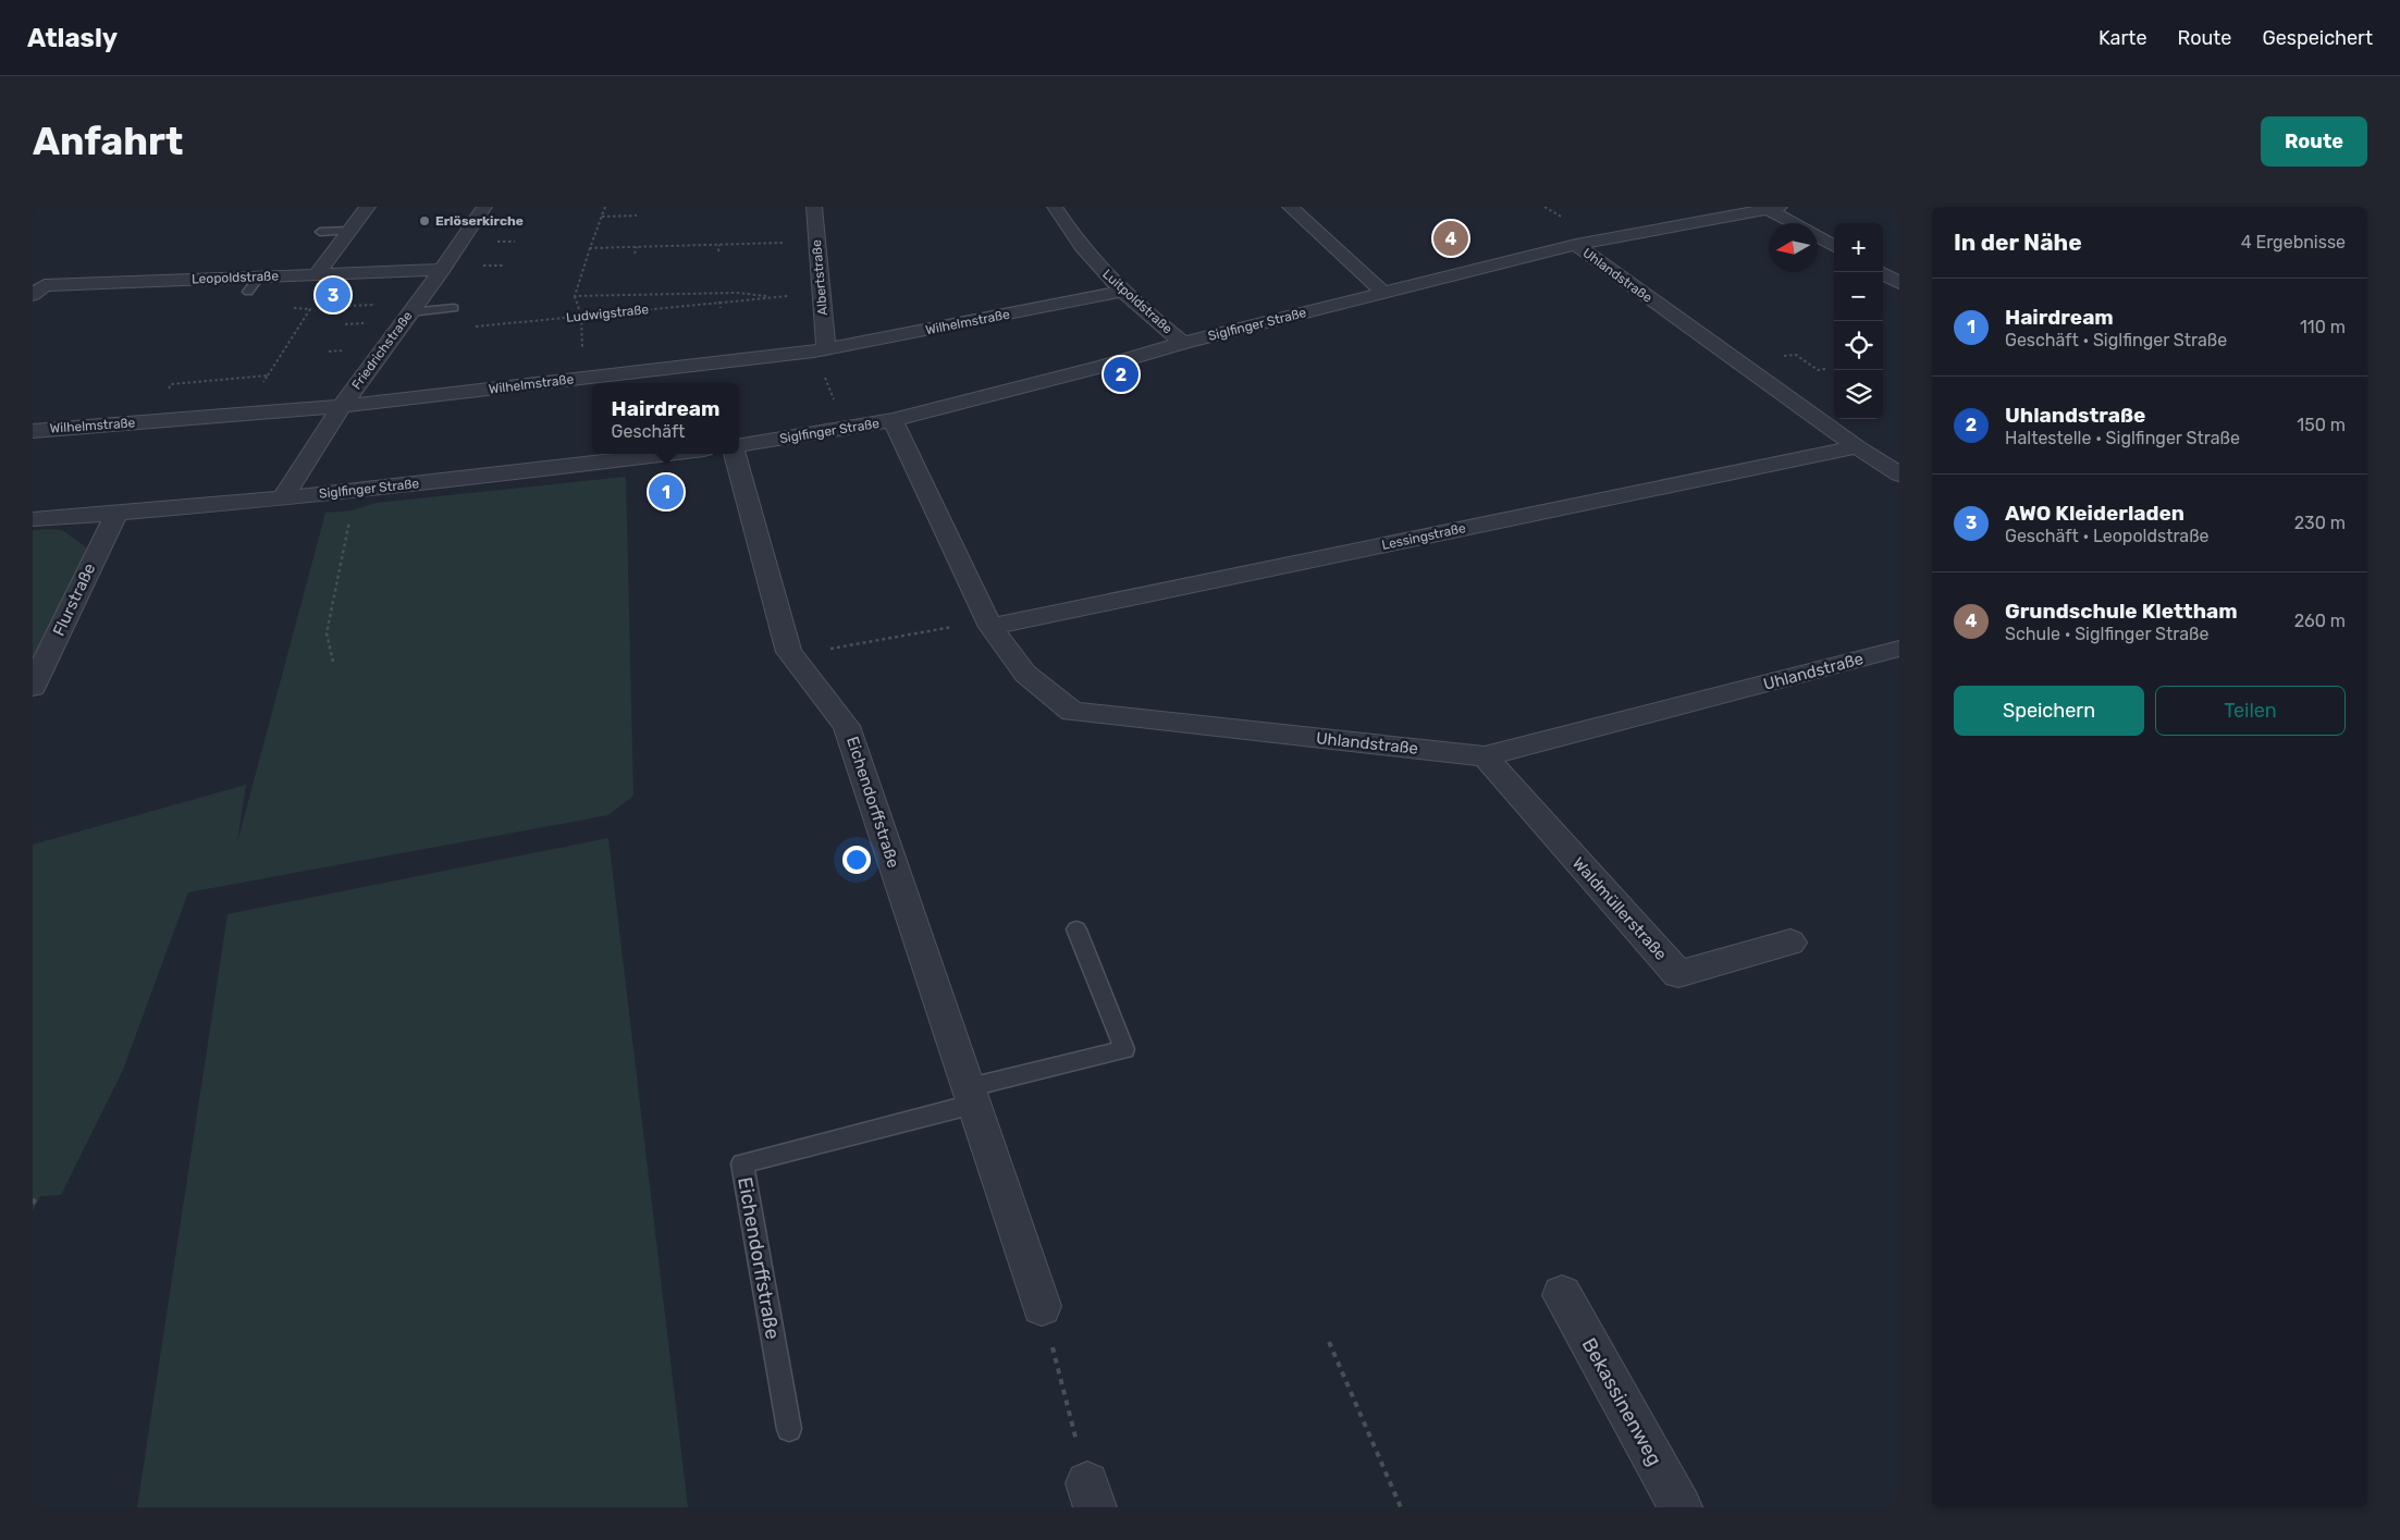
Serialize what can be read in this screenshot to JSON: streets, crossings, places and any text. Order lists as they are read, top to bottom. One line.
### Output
{"streets":{"street":["Uhlandstraße","Leopoldstraße","Albertstraße","Luitpoldstraße","Wilhelmstraße","Siglfinger Straße","Friedrichstraße","Lessingstraße","Flurstraße","Eichendorffstraße","Waldmüllerstraße","Bekassinenweg"],"path":["Ludwigstraße"]},"crossings":[["Uhlandstraße","Siglfinger Straße"],["Uhlandstraße","Lessingstraße"],["Uhlandstraße","Waldmüllerstraße"],["Leopoldstraße","Friedrichstraße"],["Albertstraße","Ludwigstraße"],["Albertstraße","Wilhelmstraße"],["Luitpoldstraße","Wilhelmstraße"],["Luitpoldstraße","Siglfinger Straße"],["Wilhelmstraße","Friedrichstraße"],["Siglfinger Straße","Friedrichstraße"],["Siglfinger Straße","Flurstraße"]],"places":["Erlöserkirche"],"north":"left","page":{"header":"Atlasly","nav":["Karte","Route","Gespeichert"],"buttons":["Route",["Speichern","Teilen"]],"title":"Anfahrt","heading":["In der Nähe","4 Ergebnisse"],"pins":["4","3","2","1"],"map_buttons":["+","−"],"list":[{"mark":"1","name":"Hairdream","note":"Geschäft · Siglfinger Straße","value":"110 m"},{"mark":"2","name":"Uhlandstraße","note":"Haltestelle · Siglfinger Straße","value":"150 m"},{"mark":"3","name":"AWO Kleiderladen","note":"Geschäft · Leopoldstraße","value":"230 m"},{"mark":"4","name":"Grundschule Klettham","note":"Schule · Siglfinger Straße","value":"260 m"}],"popup":["Hairdream","Geschäft"]}}
